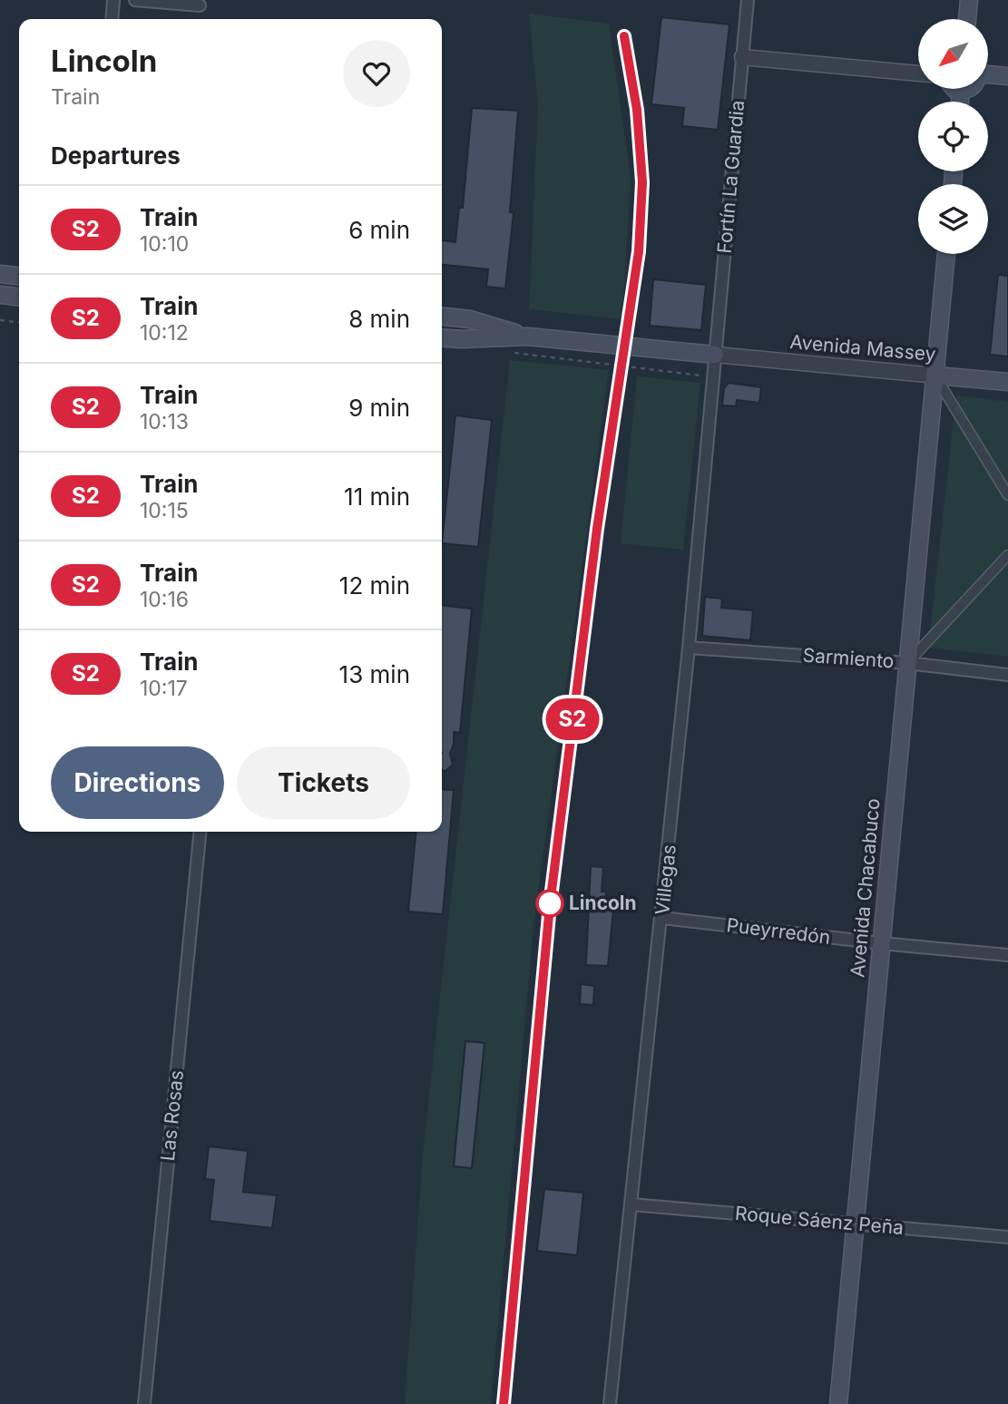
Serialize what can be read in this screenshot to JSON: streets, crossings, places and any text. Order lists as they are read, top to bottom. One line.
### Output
{"streets":{"main road":["Avenida Massey","Avenida Chacabuco"],"street":["Fortín La Guardia","Sarmiento","Villegas","Pueyrredón","Las Rosas","Roque Sáenz Peña"]},"crossings":[["Fortín La Guardia","Avenida Massey"],["Fortín La Guardia","Villegas"],["Avenida Massey","Villegas"],["Avenida Massey","Avenida Chacabuco"],["Sarmiento","Villegas"],["Sarmiento","Avenida Chacabuco"],["Villegas","Pueyrredón"],["Villegas","Roque Sáenz Peña"],["Avenida Chacabuco","Pueyrredón"],["Avenida Chacabuco","Roque Sáenz Peña"]],"places":["Lincoln"],"north":"bottom left","page":{"on_map":"S2","heading":[["Lincoln","Train"],"Departures"],"list":[{"mark":"S2","name":"Train","note":"10:10","value":"6 min"},{"mark":"S2","name":"Train","note":"10:12","value":"8 min"},{"mark":"S2","name":"Train","note":"10:13","value":"9 min"},{"mark":"S2","name":"Train","note":"10:15","value":"11 min"},{"mark":"S2","name":"Train","note":"10:16","value":"12 min"},{"mark":"S2","name":"Train","note":"10:17","value":"13 min"}],"buttons":["Directions","Tickets"]}}
